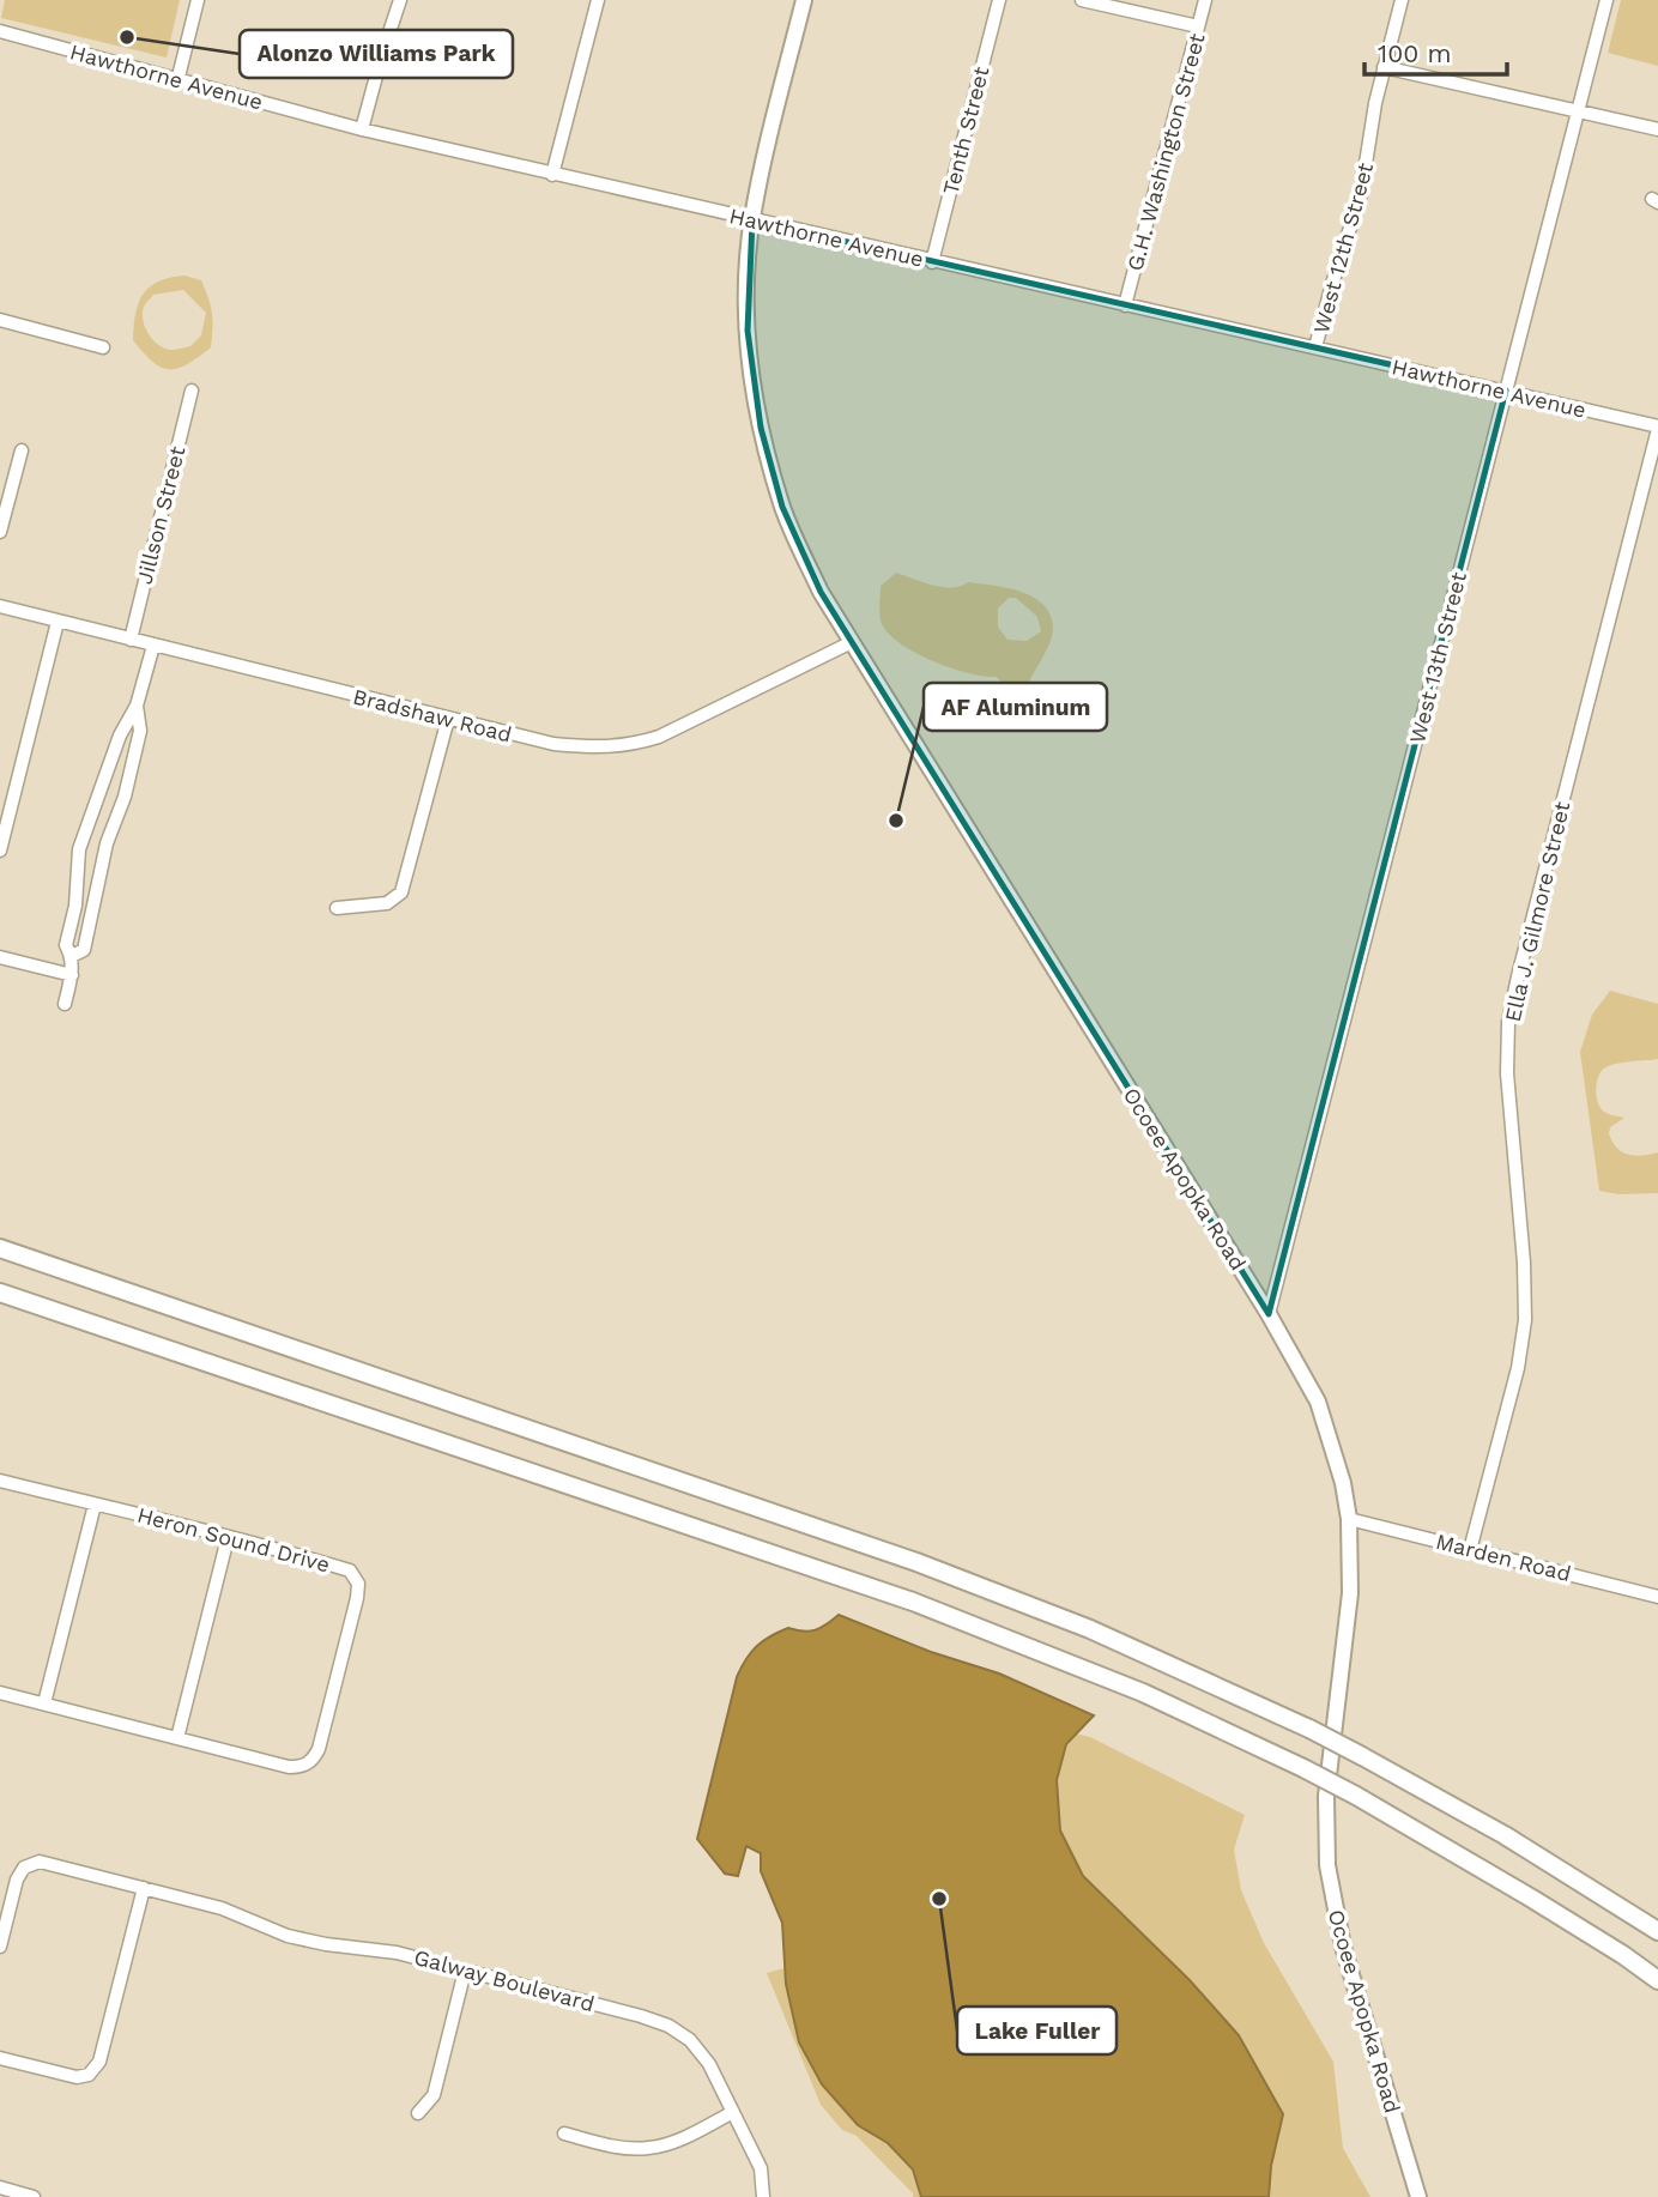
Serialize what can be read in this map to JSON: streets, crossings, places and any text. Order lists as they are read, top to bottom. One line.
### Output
{"streets":{"main road":["Ocoee Apopka Road"],"street":["Hawthorne Avenue","Tenth Street","G.H. Washington Street","West 12th Street","Jillson Street","West 13th Street","Bradshaw Road","Ella J. Gilmore Street","Heron Sound Drive","Marden Road","Galway Boulevard"]},"crossings":[["Hawthorne Avenue","Tenth Street"],["Hawthorne Avenue","G.H. Washington Street"],["Hawthorne Avenue","West 12th Street"],["Hawthorne Avenue","West 13th Street"],["Hawthorne Avenue","Ella J. Gilmore Street"],["Hawthorne Avenue","Ocoee Apopka Road"],["Jillson Street","Bradshaw Road"],["West 13th Street","Ocoee Apopka Road"],["Bradshaw Road","Ocoee Apopka Road"],["Ella J. Gilmore Street","Marden Road"],["Ocoee Apopka Road","Marden Road"]],"places":["Alonzo Williams Park","AF Aluminum","Lake Fuller"],"scale_bar":"100 m"}
